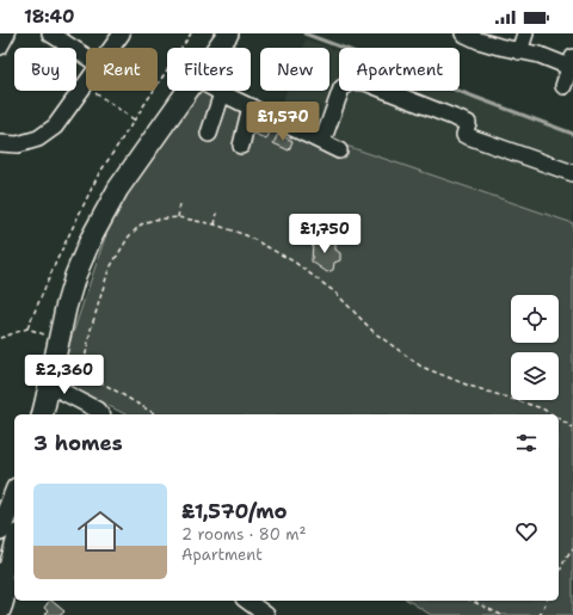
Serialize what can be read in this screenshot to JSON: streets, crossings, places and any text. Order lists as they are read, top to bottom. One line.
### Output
{"page":{"status":"18:40","chip":["Buy","Rent","Filters","New","Apartment"],"price":["£1,570","£1,750","£2,360"],"heading":"3 homes","list":[{"name":"£1,570/mo","note":"2 rooms · 80 m² · Apartment"}]}}
